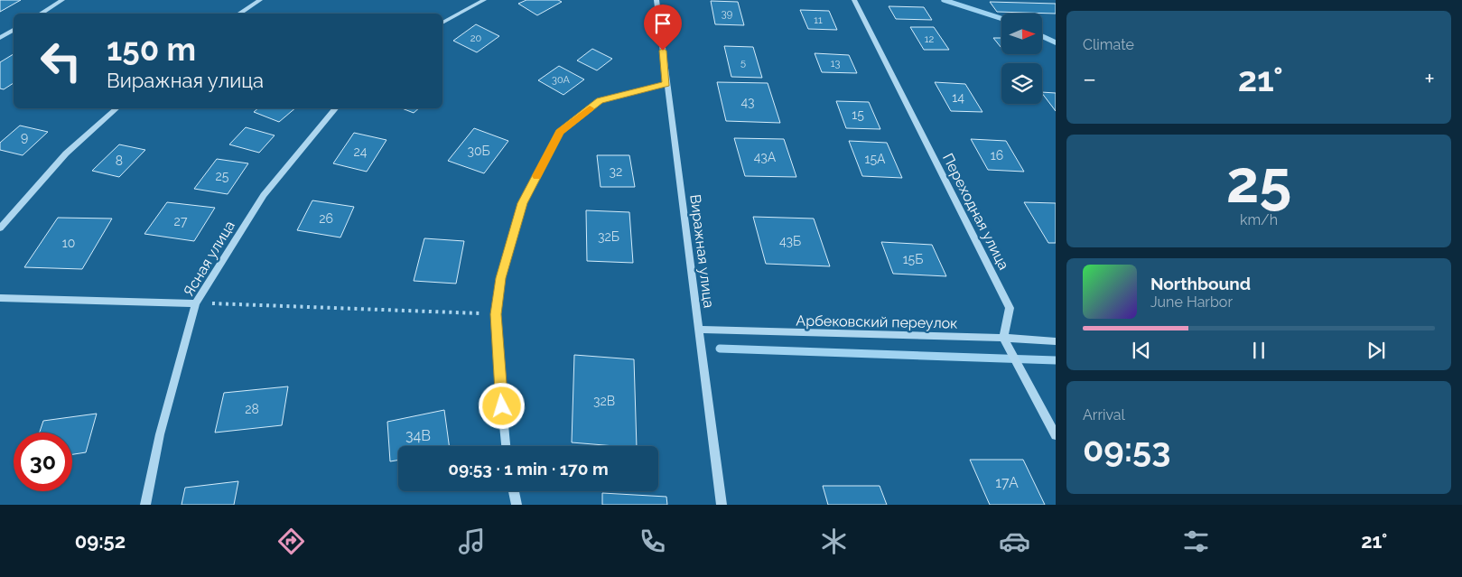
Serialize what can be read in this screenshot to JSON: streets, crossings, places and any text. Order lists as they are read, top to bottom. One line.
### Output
{"streets":{"street":["Переходная улица","Виражная улица","Ясная улица","Арбековский переулок"]},"crossings":[["Переходная улица","Арбековский переулок"],["Виражная улица","Арбековский переулок"]],"house_numbers":["39","11","20","12","5","13","30А","14","43","15","9","30Б","24","16","43А","15А","8","32","25","26","27","32Б","43Б","10","15Б","32В","28","34В","17А"],"north":"right","page":{"tile":["Climate",["25","km/h"],["Arrival","09:53"]],"turn":["150 m","Виражная улица"],"heat":["−","21°","+"],"song":["Northbound","June Harbor"],"limit":"30","trip":"09:53 · 1 min · 170 m","tabs":["09:52","21°"]}}
